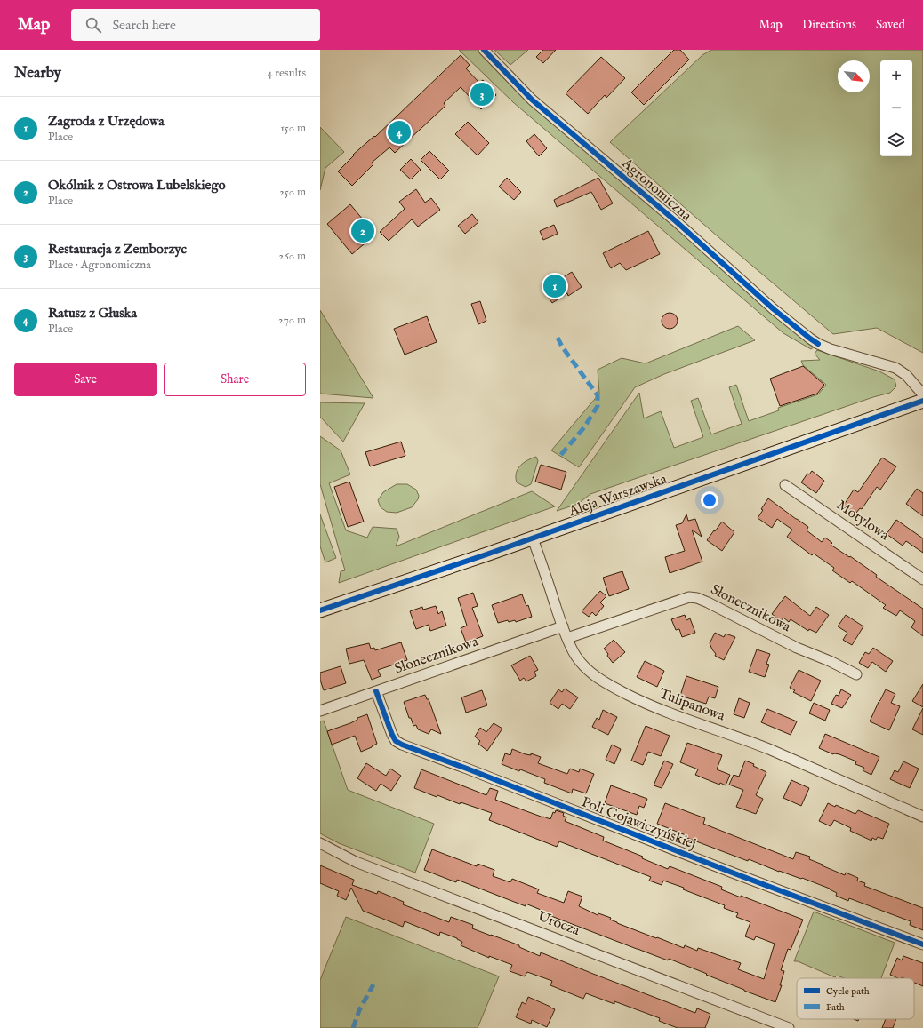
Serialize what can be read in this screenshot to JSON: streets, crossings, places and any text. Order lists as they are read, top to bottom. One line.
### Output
{"streets":{"street":["Agronomiczna","Aleja Warszawska","Motylowa","Słonecznikowa","Tulipanowa","Poli Gojawiczyńskiej","Urocza"]},"crossings":[["Aleja Warszawska","Tulipanowa"],["Słonecznikowa","Tulipanowa"],["Słonecznikowa","Poli Gojawiczyńskiej"]],"legend":["Cycle path","Path"],"north":"bottom right","page":{"header":"Map","search":"Search here","nav":["Map","Directions","Saved"],"heading":["Nearby","4 results"],"map_buttons":["+","−"],"pins":["3","4","2","1"],"list":[{"mark":"1","name":"Zagroda z Urzędowa","note":"Place","value":"150 m"},{"mark":"2","name":"Okólnik z Ostrowa Lubelskiego","note":"Place","value":"250 m"},{"mark":"3","name":"Restauracja z Zemborzyc","note":"Place · Agronomiczna","value":"260 m"},{"mark":"4","name":"Ratusz z Głuska","note":"Place","value":"270 m"}],"buttons":["Save","Share"]}}
